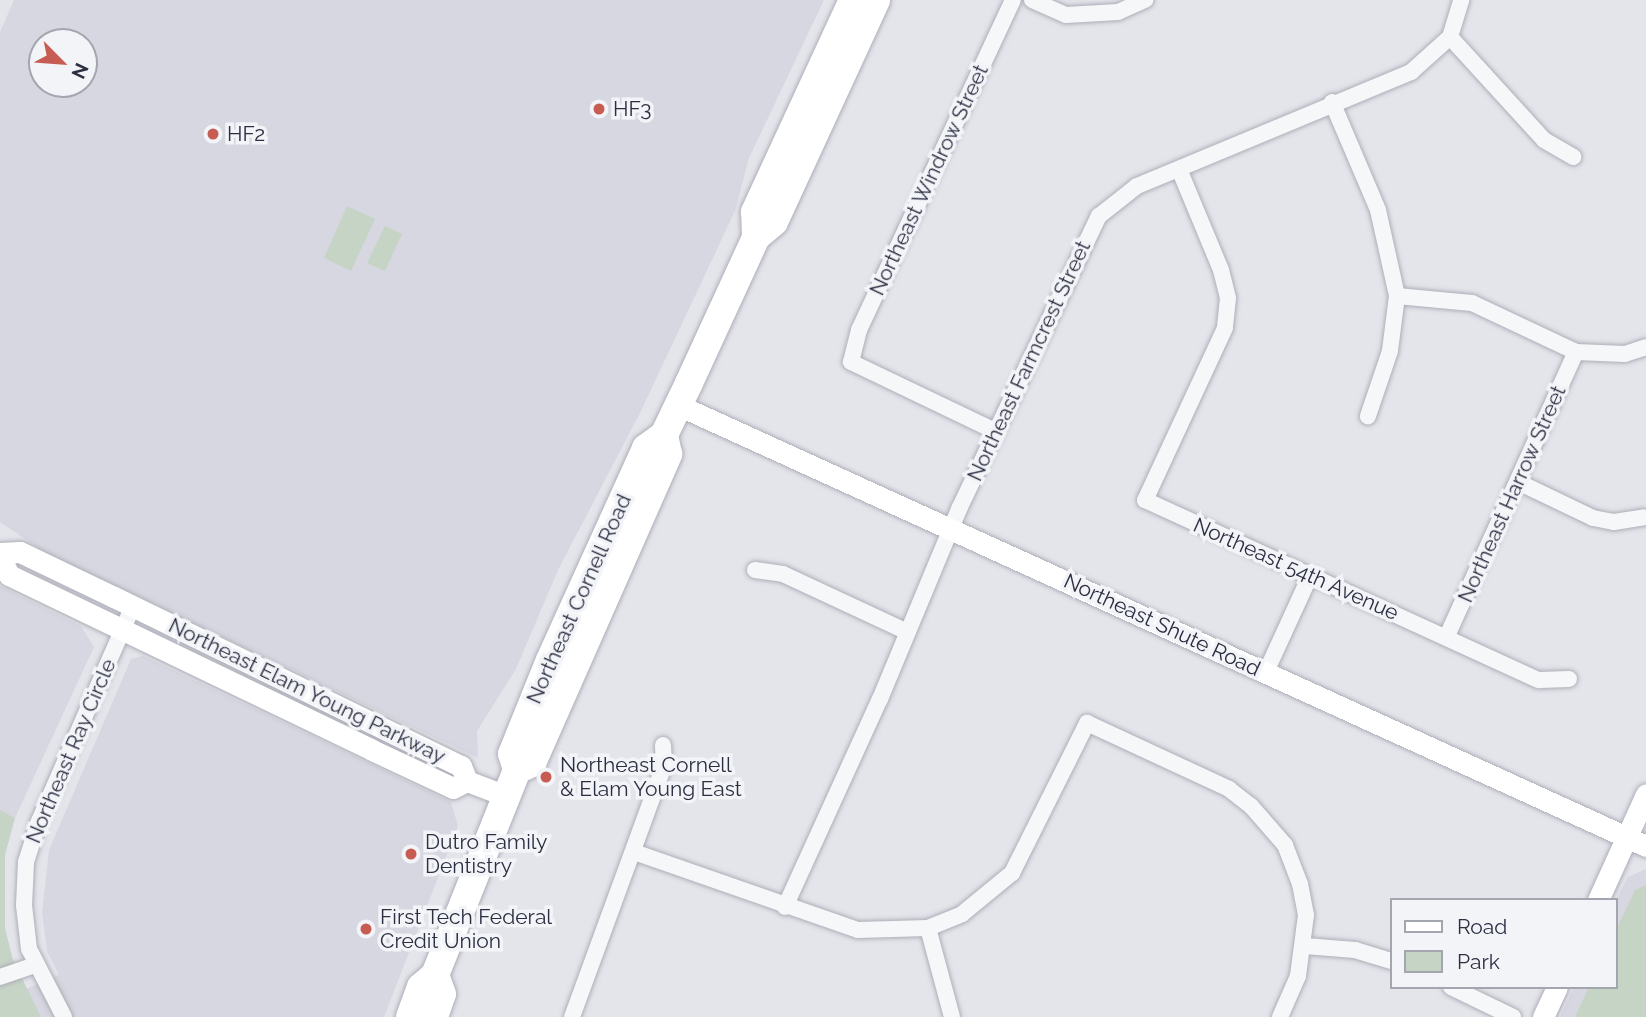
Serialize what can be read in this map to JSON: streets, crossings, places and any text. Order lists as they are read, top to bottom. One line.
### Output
{"streets":{"highway":["Northeast Cornell Road"],"street":["Northeast Windrow Street","Northeast Farmcrest Street","Northeast Harrow Street","Northeast 54th Avenue","Northeast Shute Road","Northeast Elam Young Parkway","Northeast Ray Circle"]},"crossings":[["Northeast Windrow Street","Northeast Farmcrest Street"],["Northeast Farmcrest Street","Northeast 54th Avenue"],["Northeast Farmcrest Street","Northeast Shute Road"],["Northeast Harrow Street","Northeast 54th Avenue"],["Northeast Cornell Road","Northeast Shute Road"],["Northeast Elam Young Parkway","Northeast Ray Circle"]],"places":["HF3","HF2","Northeast Cornell & Elam Young East","Dutro Family Dentistry","First Tech Federal Credit Union"],"legend":["Road","Park"],"north":"bottom right"}
